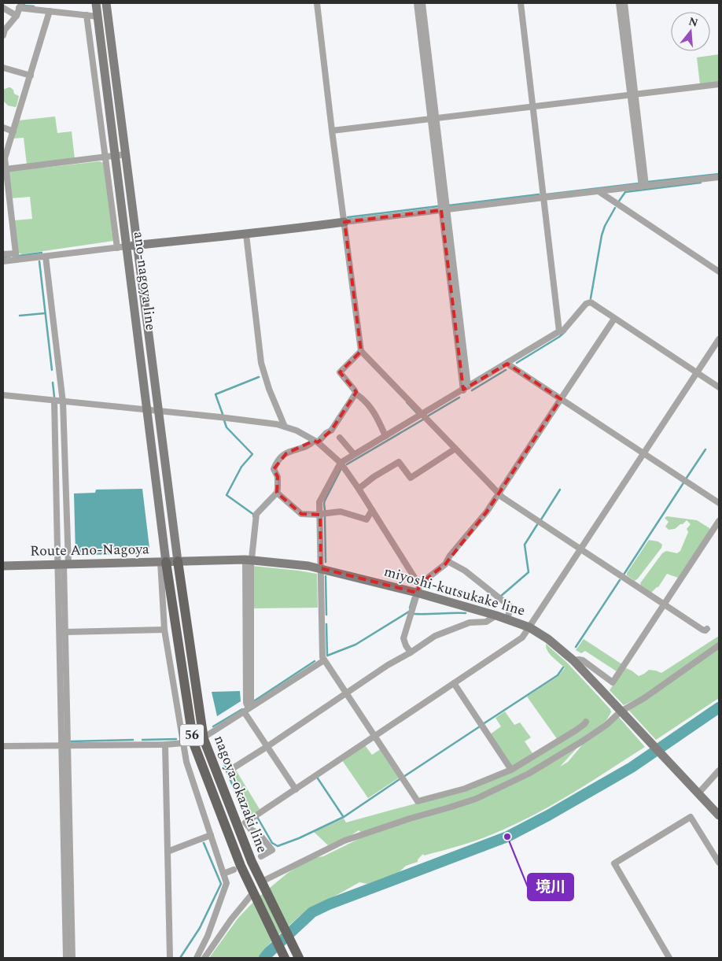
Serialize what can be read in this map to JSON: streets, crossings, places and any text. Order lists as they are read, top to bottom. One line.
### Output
{"streets":{"main road":["ano-nagoya line","Route Ano-Nagoya","miyoshi-kutsukake line","56","nagoya-okazaki line"]},"crossings":[["ano-nagoya line","Route Ano-Nagoya"],["ano-nagoya line","miyoshi-kutsukake line"],["ano-nagoya line","nagoya-okazaki line"],["Route Ano-Nagoya","miyoshi-kutsukake line"],["Route Ano-Nagoya","nagoya-okazaki line"],["miyoshi-kutsukake line","nagoya-okazaki line"]],"places":["境川"],"north":"top"}
